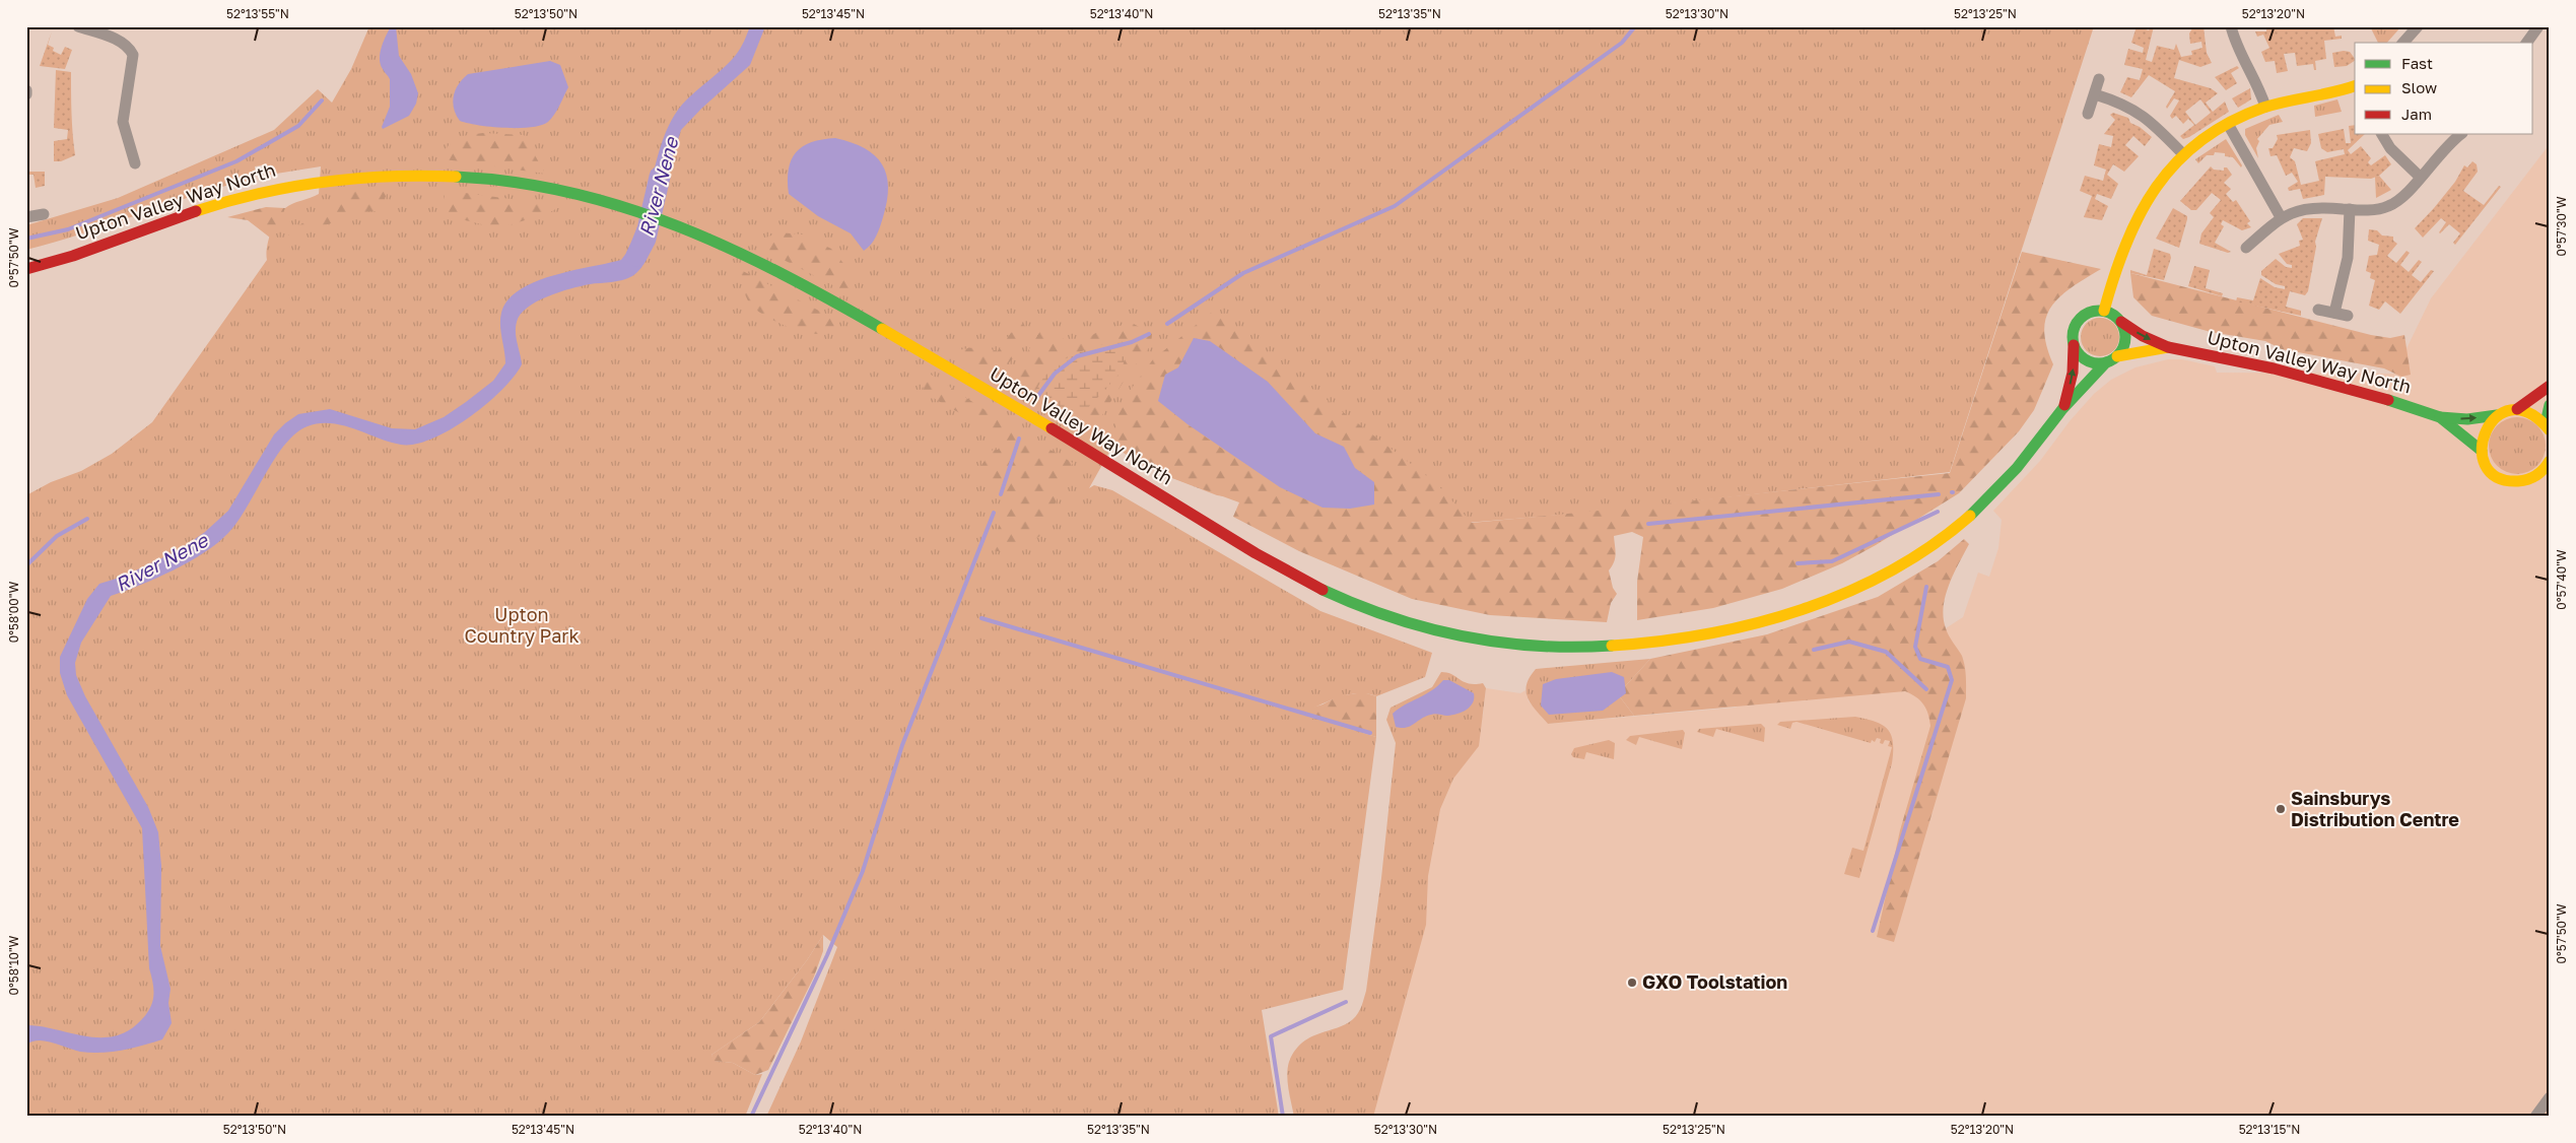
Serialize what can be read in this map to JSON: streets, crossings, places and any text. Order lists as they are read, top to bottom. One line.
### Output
{"streets":{"street":["Upton Valley Way North"]},"water":["River Nene"],"parks":["Upton Country Park"],"places":["Sainsburys Distribution Centre","GXO Toolstation"],"legend":["Fast","Slow","Jam"],"coordinates":["52°13'55\"N","52°13'50\"N","52°13'45\"N","52°13'40\"N","52°13'35\"N","52°13'30\"N","52°13'25\"N","52°13'20\"N","0°57'30\"W","0°57'50\"W","0°57'40\"W","0°58'00\"W","0°58'10\"W","52°13'15\"N"]}
